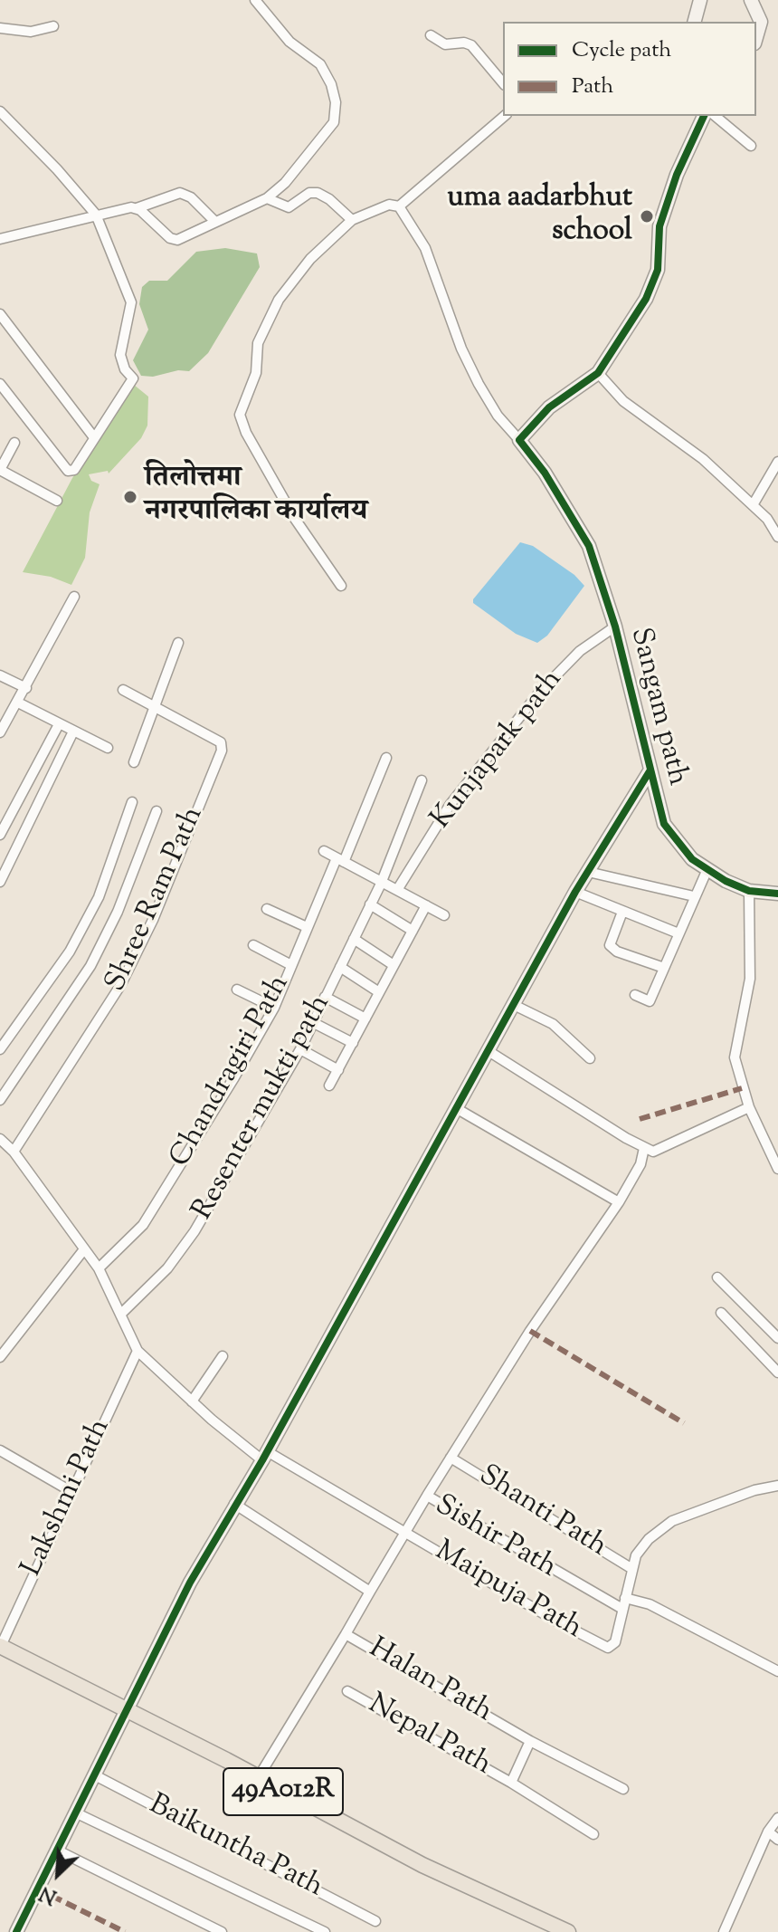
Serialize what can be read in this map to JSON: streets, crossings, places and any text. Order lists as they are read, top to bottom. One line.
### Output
{"streets":{"main road":["49A012R"],"street":["Sangam path","Kunjapark path","Shree Ram Path","Chandragiri Path","Resenter mukti path","Lakshmi Path","Shanti Path","Sishir Path","Maipuja Path","Halan Path","Nepal Path","Baikuntha Path"]},"crossings":[["Sangam path","Kunjapark path"],["Lakshmi Path","Maipuja Path"],["Lakshmi Path","49A012R"],["Sishir Path","Maipuja Path"],["Sishir Path","Halan Path"]],"places":["uma aadarbhut school","तिलोत्तमा नगरपालिका कार्यालय"],"legend":["Cycle path","Path"],"north":"bottom left"}
